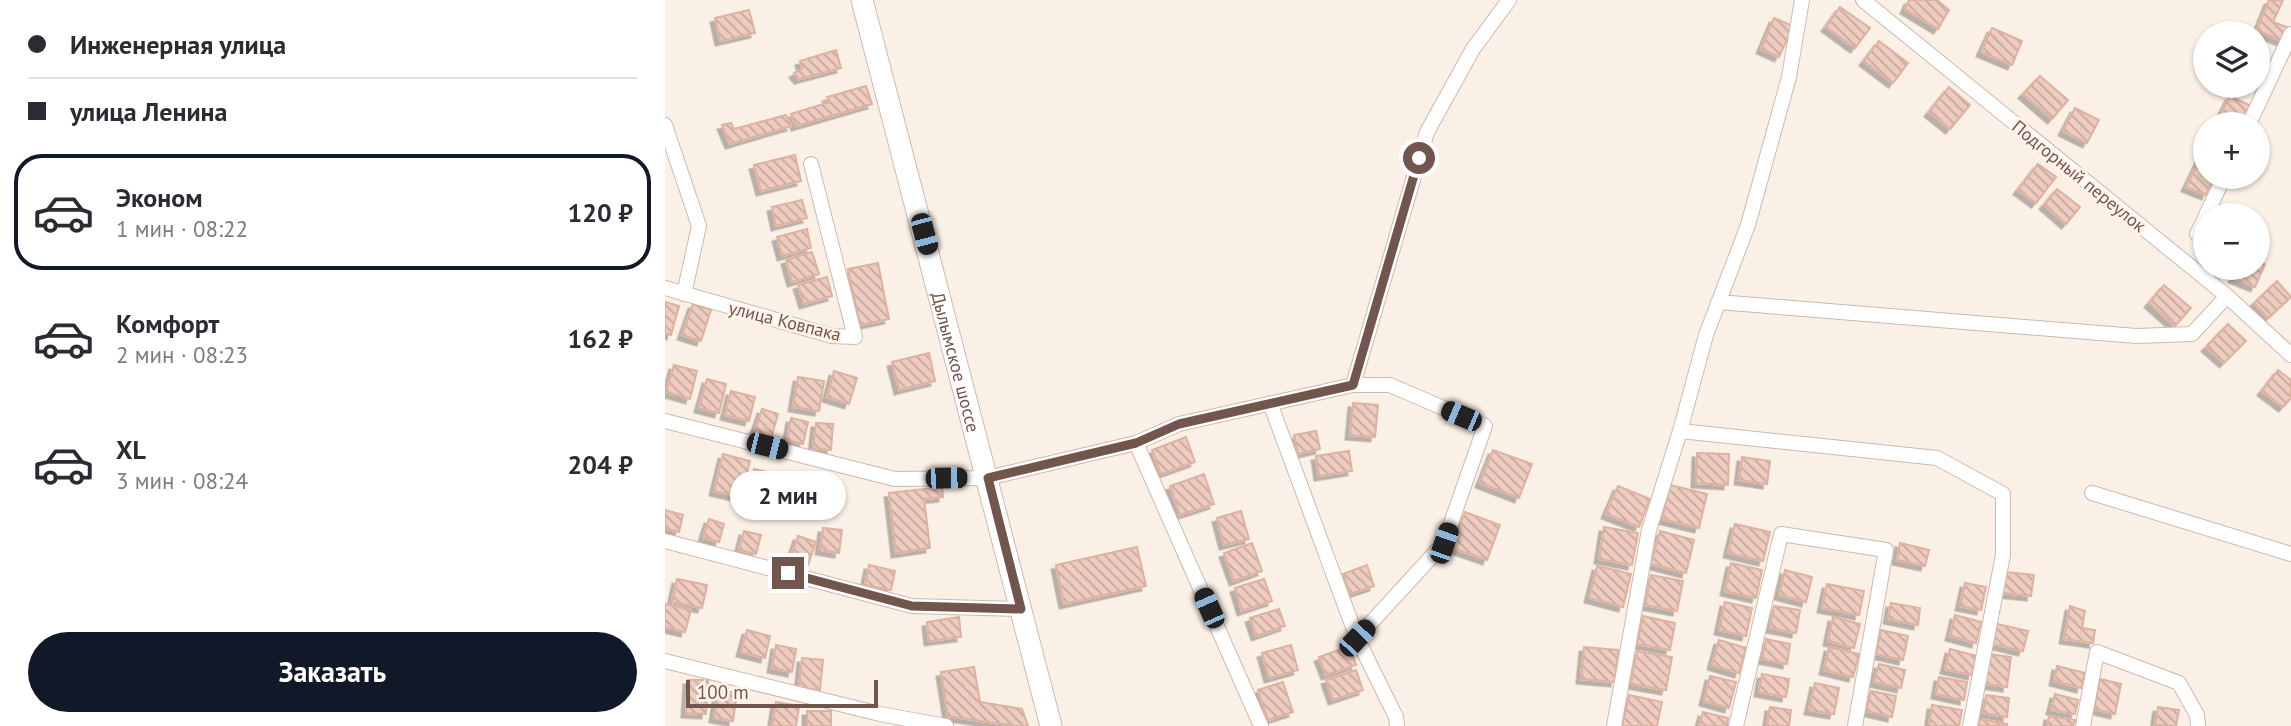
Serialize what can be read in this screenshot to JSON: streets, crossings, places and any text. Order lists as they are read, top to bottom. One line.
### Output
{"streets":{"main road":["Дылымское шоссе"],"street":["Подгорный переулок","улица Ковпака"]},"scale_bar":"100 m","page":{"banner":["Инженерная улица","улица Ленина"],"map_buttons":["+","−"],"list":[{"name":"Эконом","note":"1 мин · 08:22","value":"120 ₽"},{"name":"Комфорт","note":"2 мин · 08:23","value":"162 ₽"},{"name":"XL","note":"3 мин · 08:24","value":"204 ₽"}],"bubble":"2 мин","buttons":"Заказать","scale":"100 m"}}
